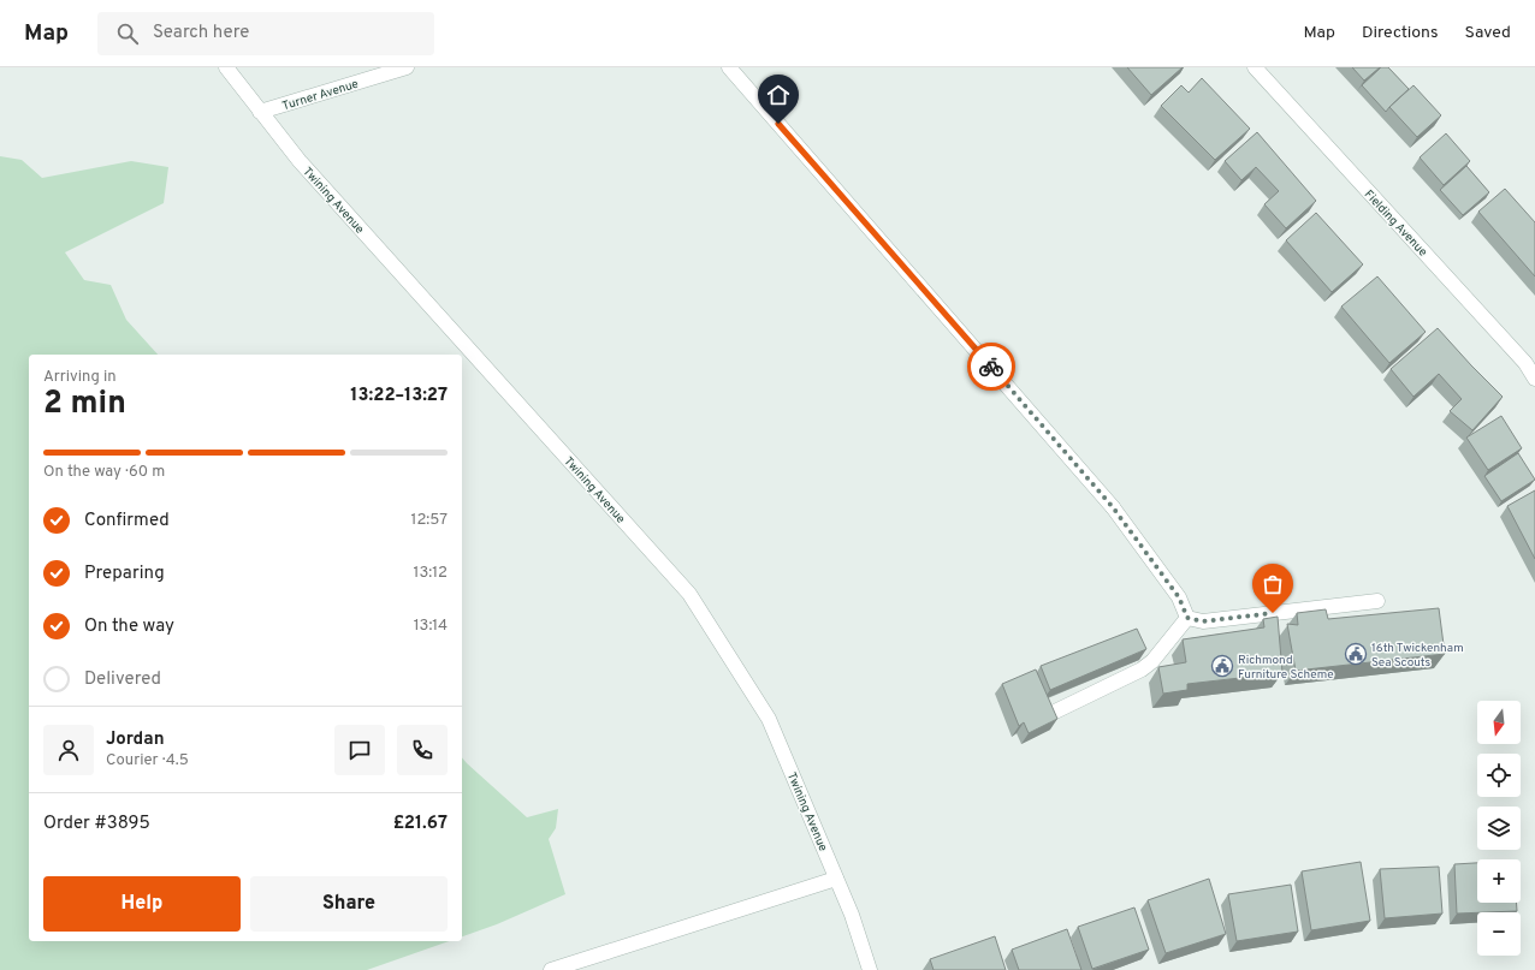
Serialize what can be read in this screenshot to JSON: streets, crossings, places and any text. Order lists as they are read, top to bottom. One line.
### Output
{"streets":{"street":["Turner Avenue","Twining Avenue","Fielding Avenue"]},"crossings":[["Turner Avenue","Twining Avenue"]],"places":{"public building":["16th Twickenham Sea Scouts","Richmond Furniture Scheme"]},"north":"bottom","page":{"header":"Map","search":"Search here","nav":["Map","Directions","Saved"],"heading":["2 min","Arriving in","13:22–13:27"],"panel":["Jordan","Courier · 4.5","Order #3895","£21.67"],"bar":"On the way · 60 m","list":[["Confirmed","12:57"],["Preparing","13:12"],["On the way","13:14"],"Delivered"],"map_buttons":["+","−"],"buttons":["Help","Share"]}}
